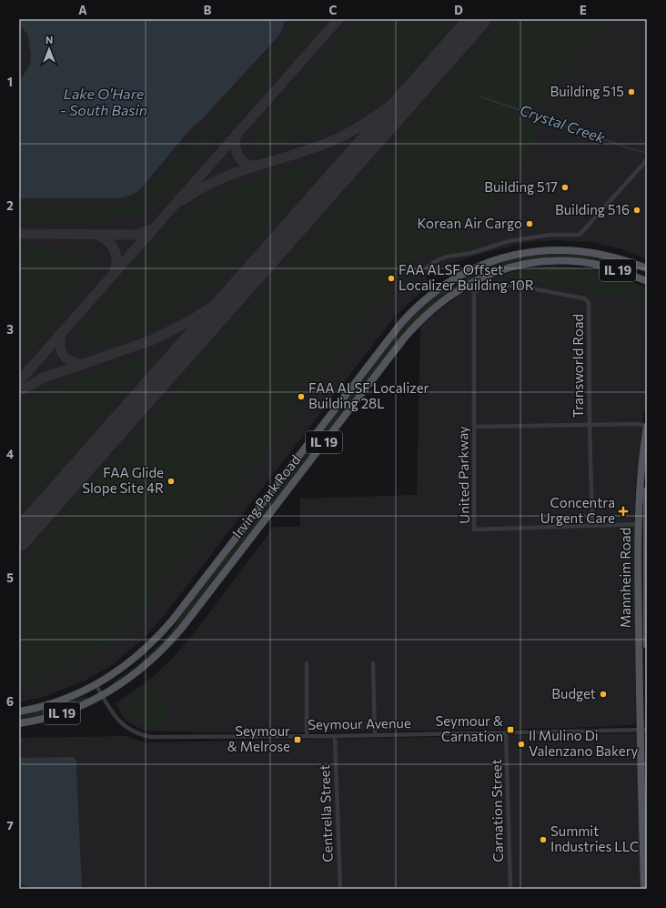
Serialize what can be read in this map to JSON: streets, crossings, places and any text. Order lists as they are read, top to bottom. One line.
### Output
{"streets":{"main road":["IL 19","Irving Park Road","Mannheim Road"],"street":["Transworld Road","United Parkway","Seymour Avenue","Carnation Street","Centrella Street"]},"crossings":[["Transworld Road","United Parkway"],["United Parkway","Mannheim Road"],["Irving Park Road","Seymour Avenue"],["Mannheim Road","Seymour Avenue"],["Seymour Avenue","Carnation Street"],["Seymour Avenue","Centrella Street"]],"water":["Lake O'Hare - South Basin","Crystal Creek"],"places":{"other":["Building 515","Building 517","Building 516","Korean Air Cargo","FAA ALSF Offset Localizer Building 10R","FAA ALSF Localizer Building 28L","FAA Glide Slope Site 4R","Budget","Il Mulino Di Valenzano Bakery","Summit Industries LLC"],"health":["Concentra Urgent Care"],"transit":["Seymour & Carnation","Seymour & Melrose"]},"north":"top","grid":{"columns":["A","B","C","D","E"],"rows":["1","2","3","4","5","6","7"]}}
